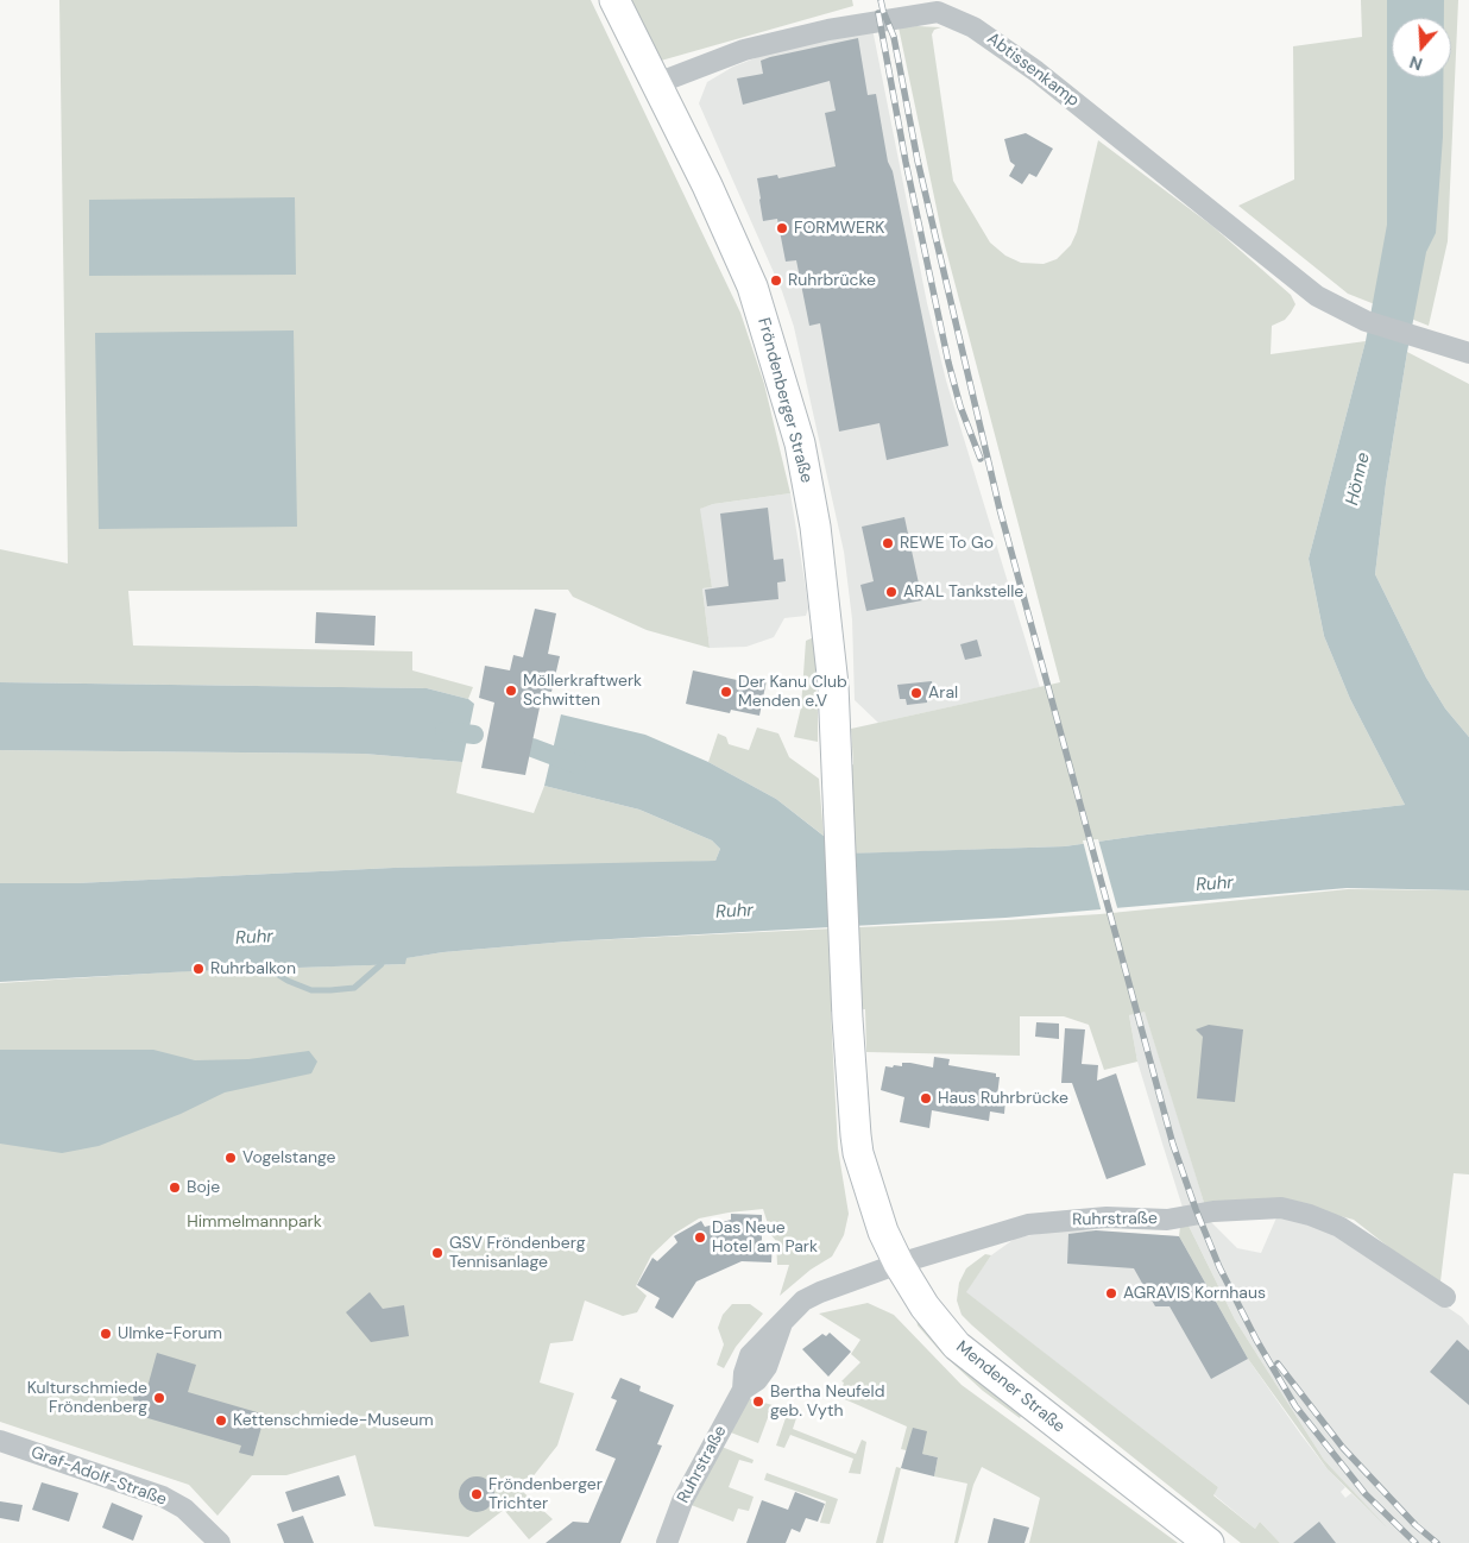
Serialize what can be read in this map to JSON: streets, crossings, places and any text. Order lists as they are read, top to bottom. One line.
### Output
{"streets":{"main road":["Fröndenberger Straße","Mendener Straße"],"street":["Abtissenkamp","Ruhrstraße","Graf-Adolf-Straße"]},"crossings":[["Abtissenkamp","Fröndenberger Straße"],["Fröndenberger Straße","Mendener Straße"],["Ruhrstraße","Mendener Straße"]],"water":["Hönne","Ruhr"],"parks":["Himmelmannpark"],"places":["FORMWERK","Ruhrbrücke","REWE To Go","ARAL Tankstelle","Möllerkraftwerk Schwitten","Der Kanu Club Menden e.V","Aral","Ruhrbalkon","Haus Ruhrbrücke","Vogelstange","Boje","Das Neue Hotel am Park","GSV Fröndenberg Tennisanlage","AGRAVIS Kornhaus","Ulmke-Forum","Kulturschmiede Fröndenberg","Bertha Neufeld geb. Vyth","Kettenschmiede-Museum","Fröndenberger Trichter"],"north":"bottom"}
